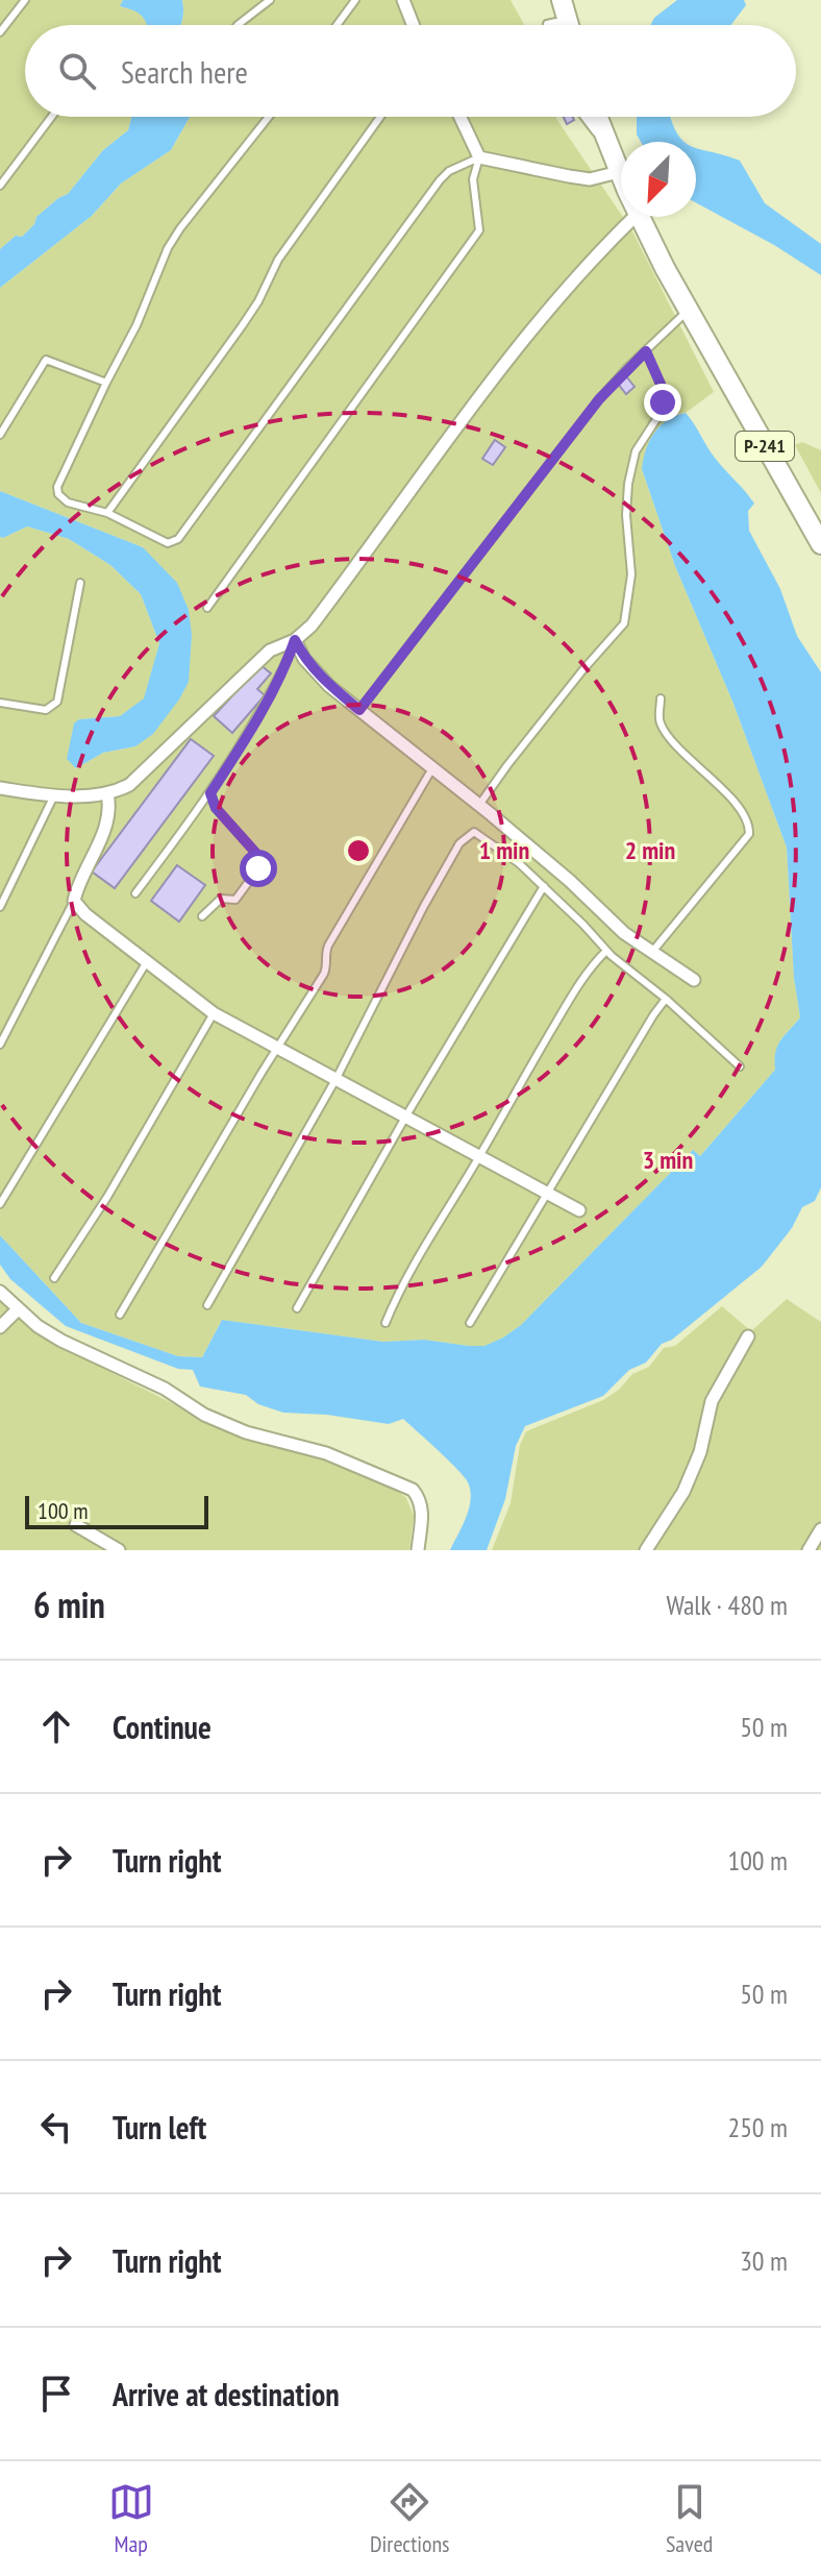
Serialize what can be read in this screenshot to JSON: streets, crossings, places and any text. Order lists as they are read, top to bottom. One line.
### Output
{"streets":{"highway":["Р-241"]},"scale_bar":"100 m","north":"bottom left","page":{"search":"Search here","scale":"100 m","heading":["6 min","Walk · 480 m"],"list":[["Continue","50 m"],["Turn right","100 m"],["Turn right","50 m"],["Turn left","250 m"],["Turn right","30 m"],"Arrive at destination"],"nav":["Map","Directions","Saved"]},"rings":["1 min","2 min","3 min"]}
